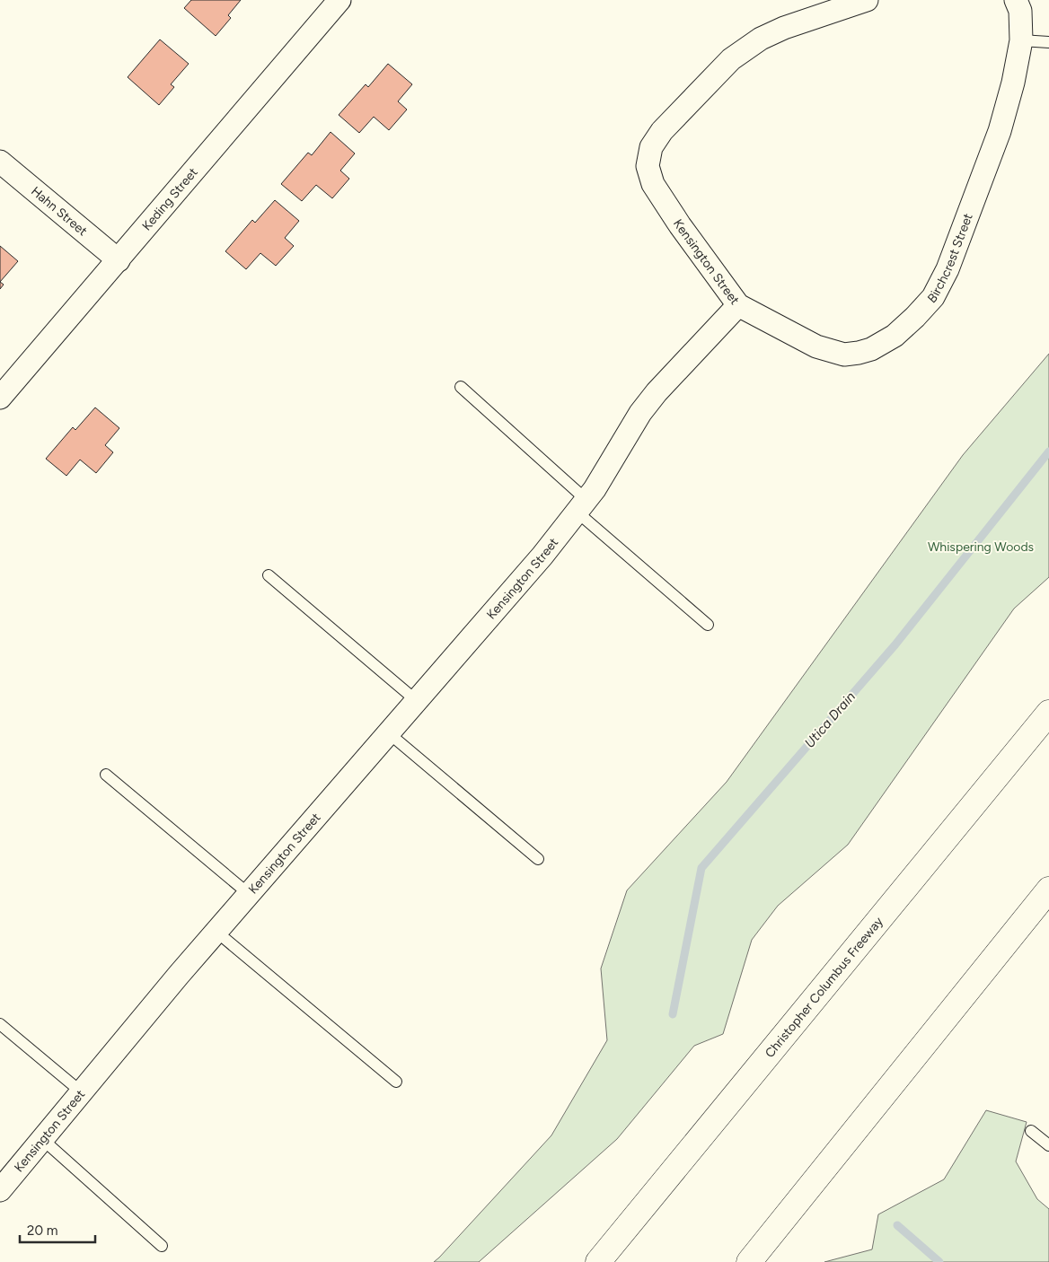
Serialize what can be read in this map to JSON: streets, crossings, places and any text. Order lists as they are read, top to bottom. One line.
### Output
{"streets":{"highway":["Christopher Columbus Freeway"],"street":["Keding Street","Hahn Street","Birchcrest Street","Kensington Street"]},"crossings":[["Keding Street","Hahn Street"],["Birchcrest Street","Kensington Street"]],"water":["Utica Drain"],"parks":["Whispering Woods"],"scale_bar":"20 m"}
